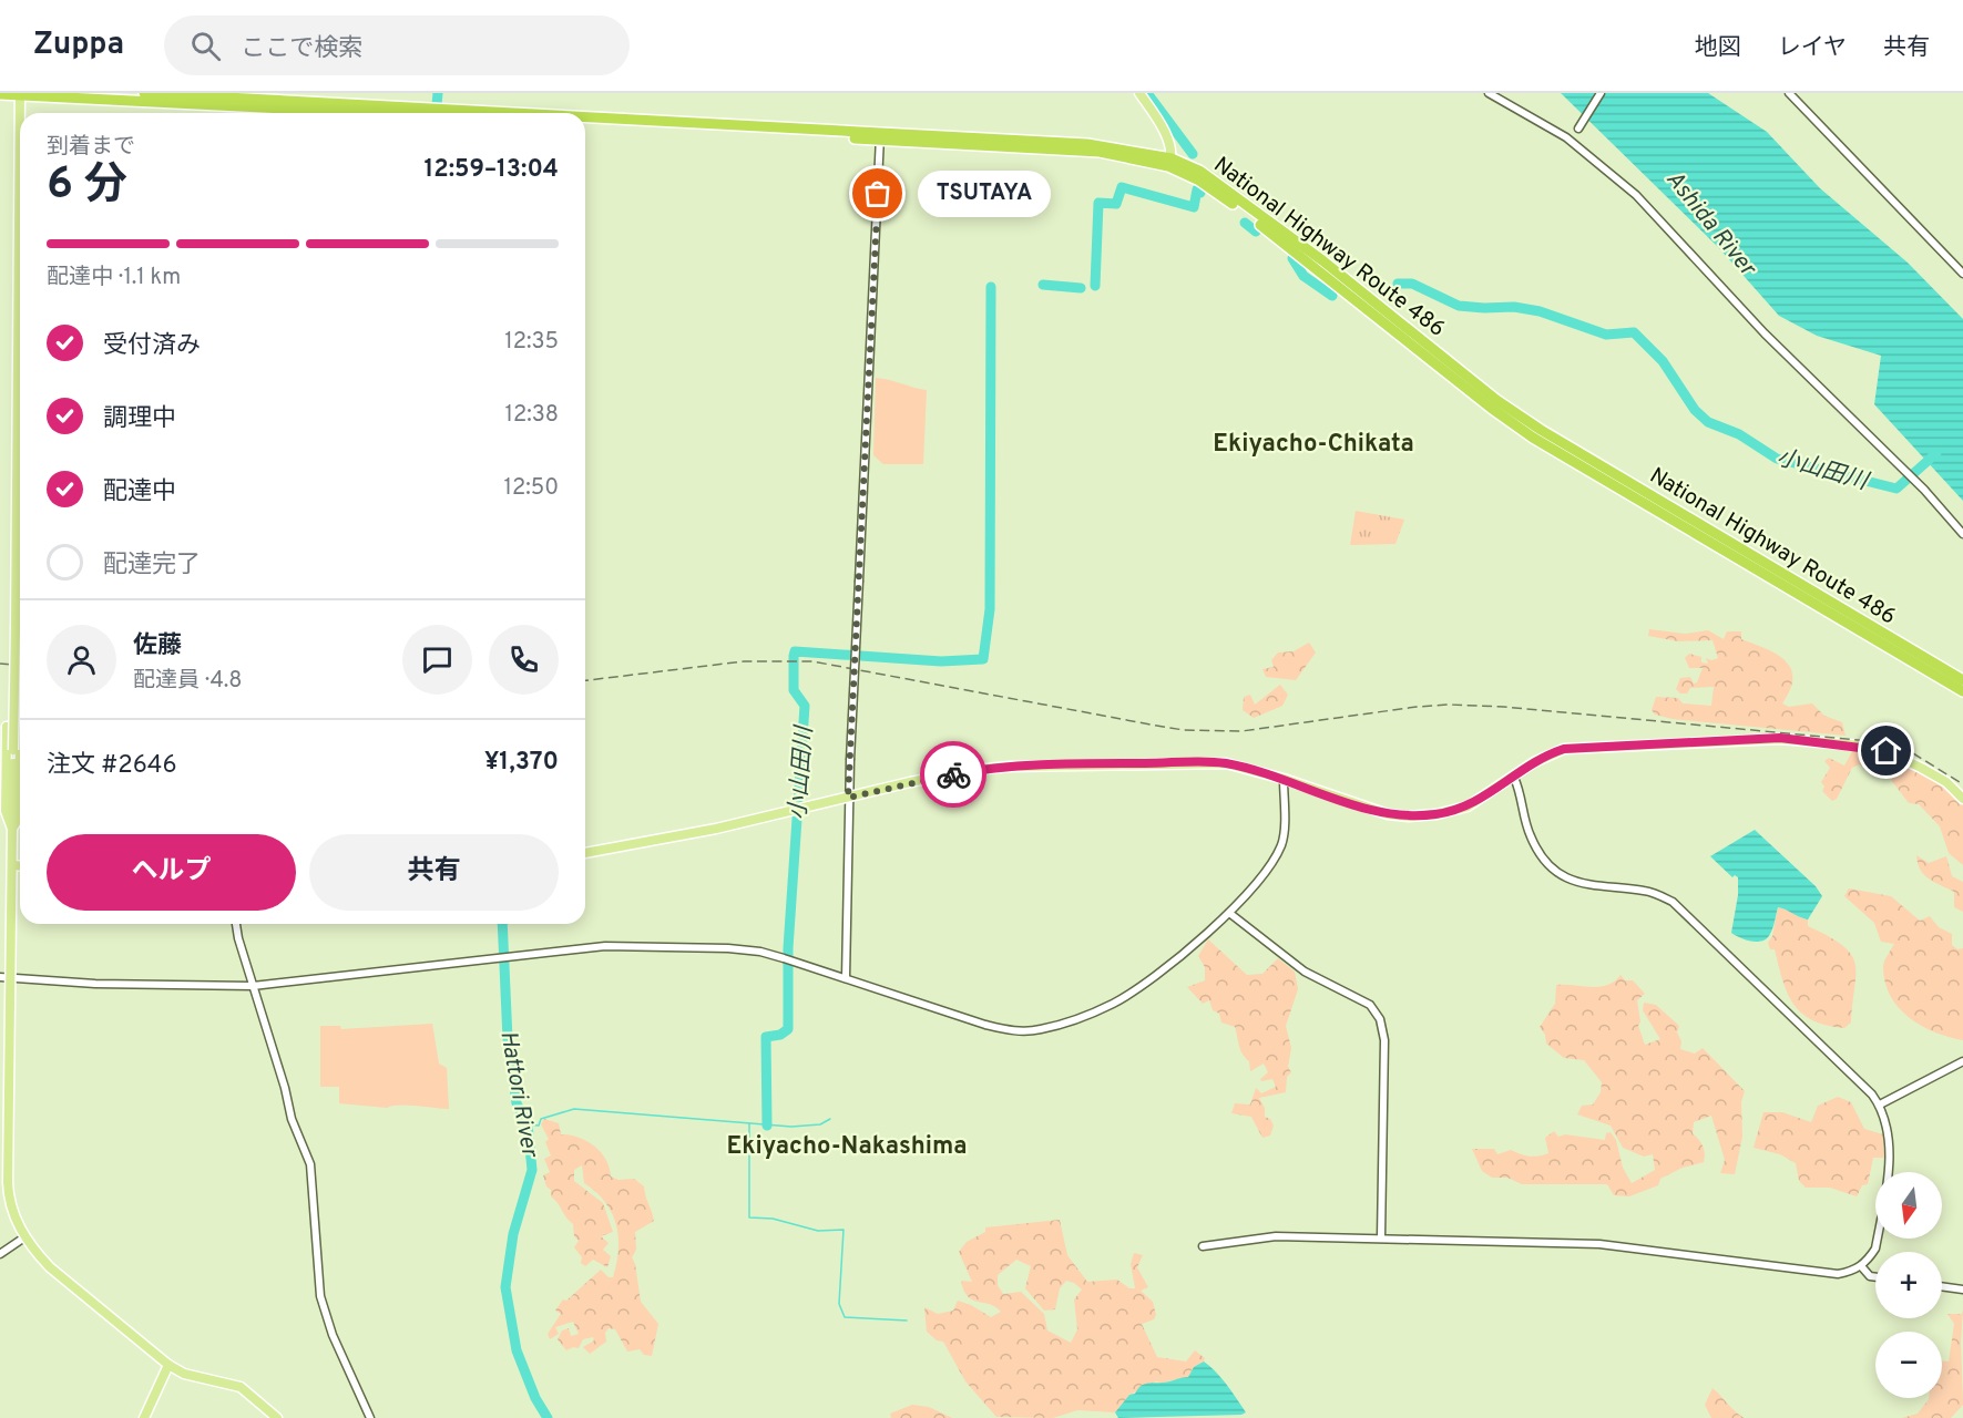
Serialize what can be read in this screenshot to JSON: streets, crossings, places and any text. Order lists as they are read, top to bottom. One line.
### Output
{"streets":{"highway":["National Highway Route 486"]},"districts":["Ekiyacho-Chikata","Ekiyacho-Nakashima"],"water":["Ashida River","小山田川","Hattori River"],"places":["TSUTAYA"],"north":"bottom","page":{"header":"Zuppa","search":"ここで検索","nav":["地図","レイヤ","共有"],"heading":["6 分","到着まで","12:59–13:04"],"panel":["佐藤","配達員 · 4.8","注文 #2646","¥1,370"],"bubble":"TSUTAYA","bar":"配達中 · 1.1 km","list":[["受付済み","12:35"],["調理中","12:38"],["配達中","12:50"],"配達完了"],"buttons":["ヘルプ","共有"],"map_buttons":["+","−"]}}
